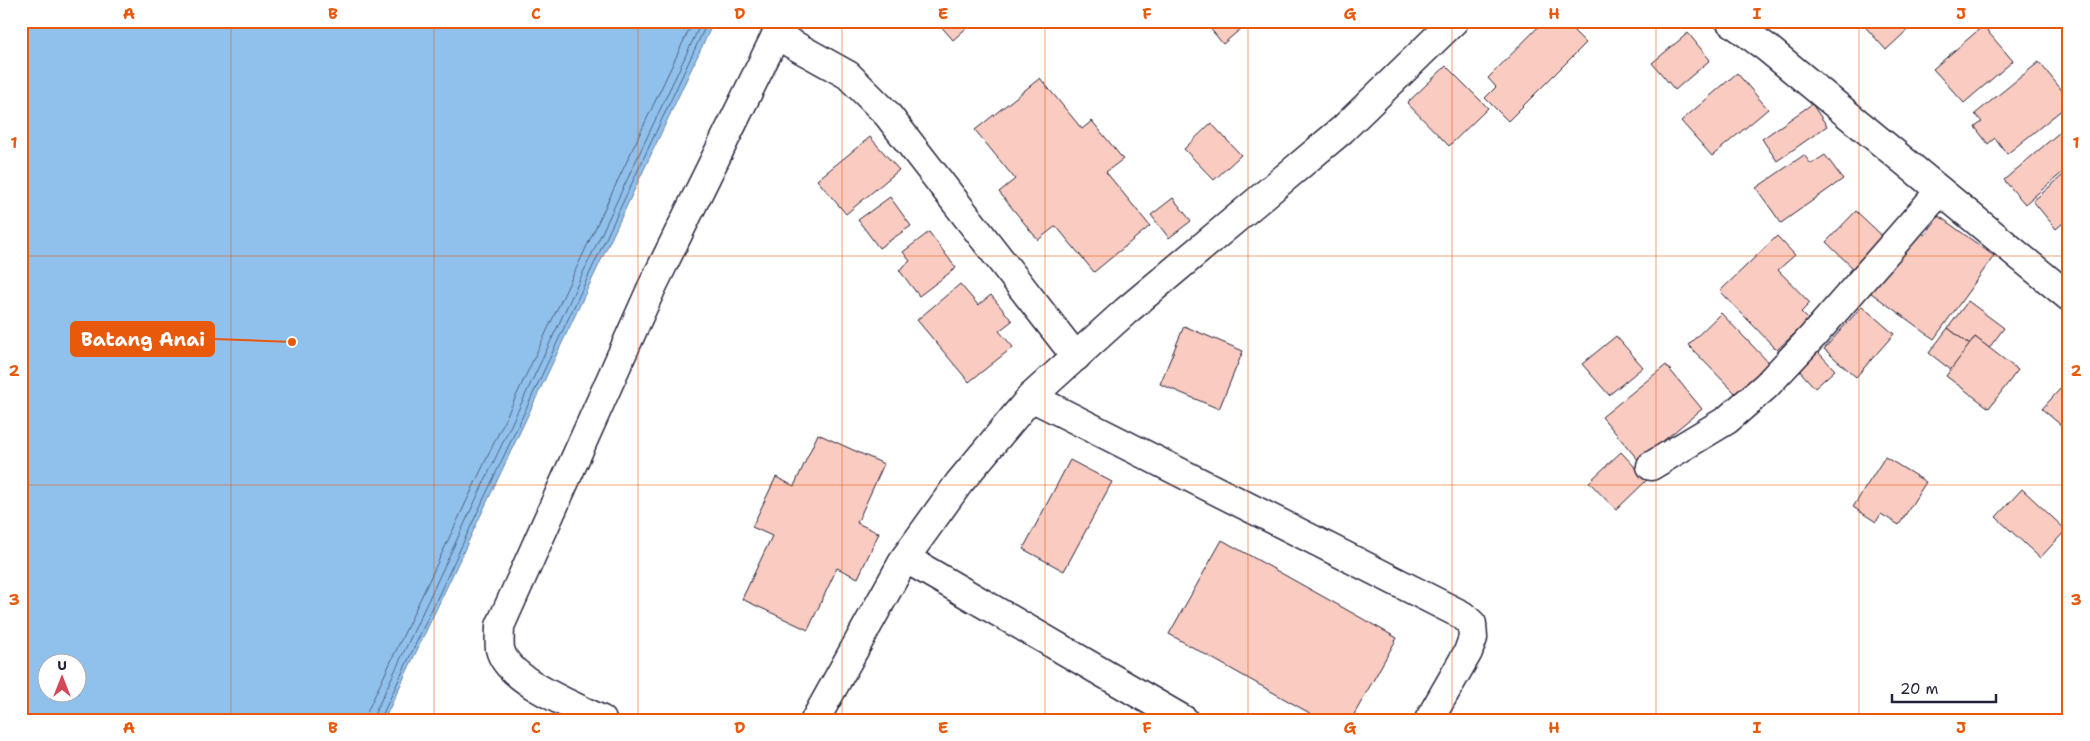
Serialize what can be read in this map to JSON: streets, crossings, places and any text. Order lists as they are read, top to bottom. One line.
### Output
{"places":["Batang Anai"],"scale_bar":"20 m","north":"top","grid":{"columns":["A","B","C","D","E","F","G","H","I","J"],"rows":["1","2","3"]}}
